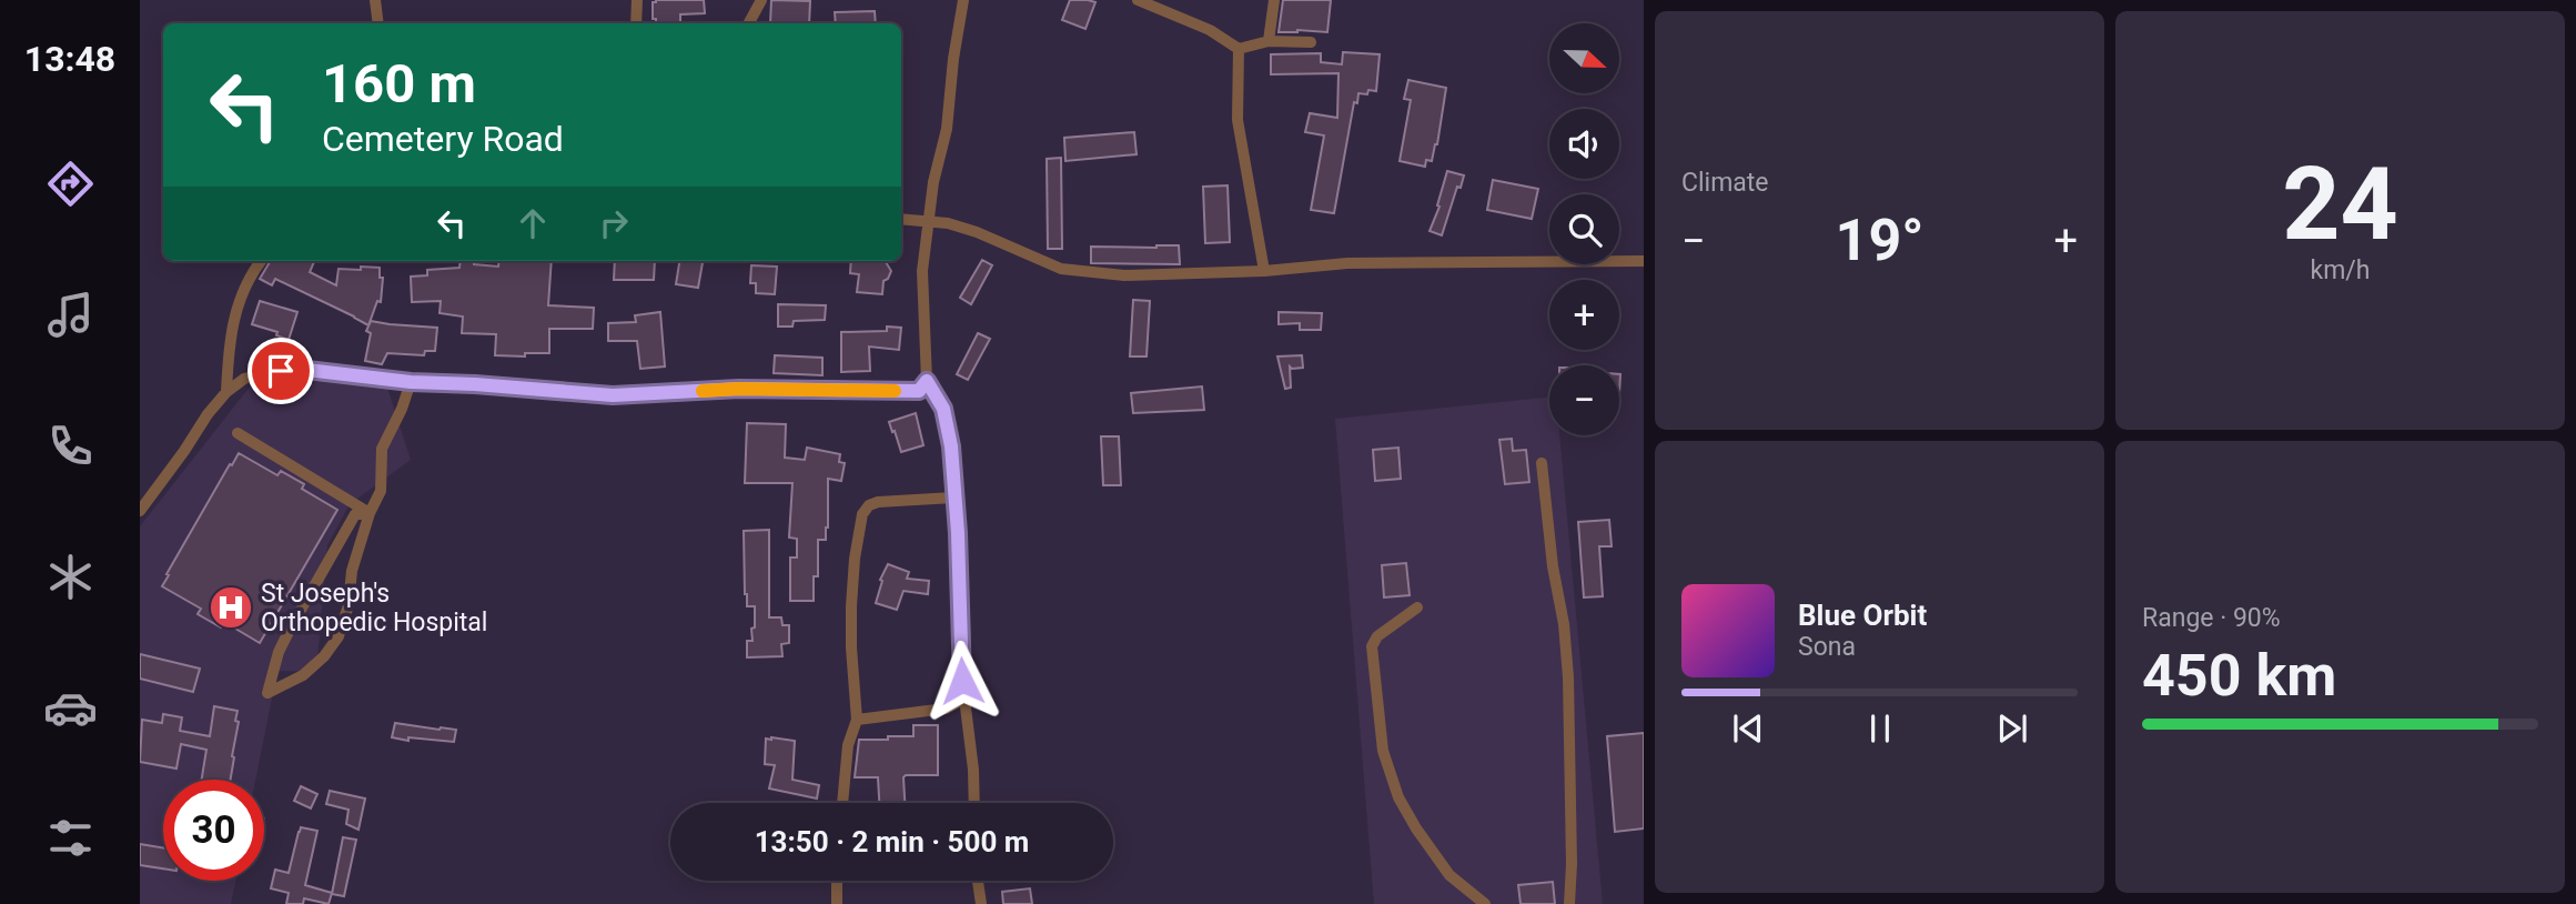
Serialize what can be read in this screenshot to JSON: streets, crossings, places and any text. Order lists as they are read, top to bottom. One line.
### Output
{"places":{"hospital":["St Joseph's Orthopedic Hospital"]},"north":"right","page":{"tabs":"13:48","tile":["Climate",["24","km/h"],["Range · 90%","450 km"]],"map_buttons":["+","−"],"turn":["160 m","Cemetery Road"],"heat":["−","19°","+"],"song":["Blue Orbit","Sona"],"limit":"30","trip":"13:50 · 2 min · 500 m"}}
